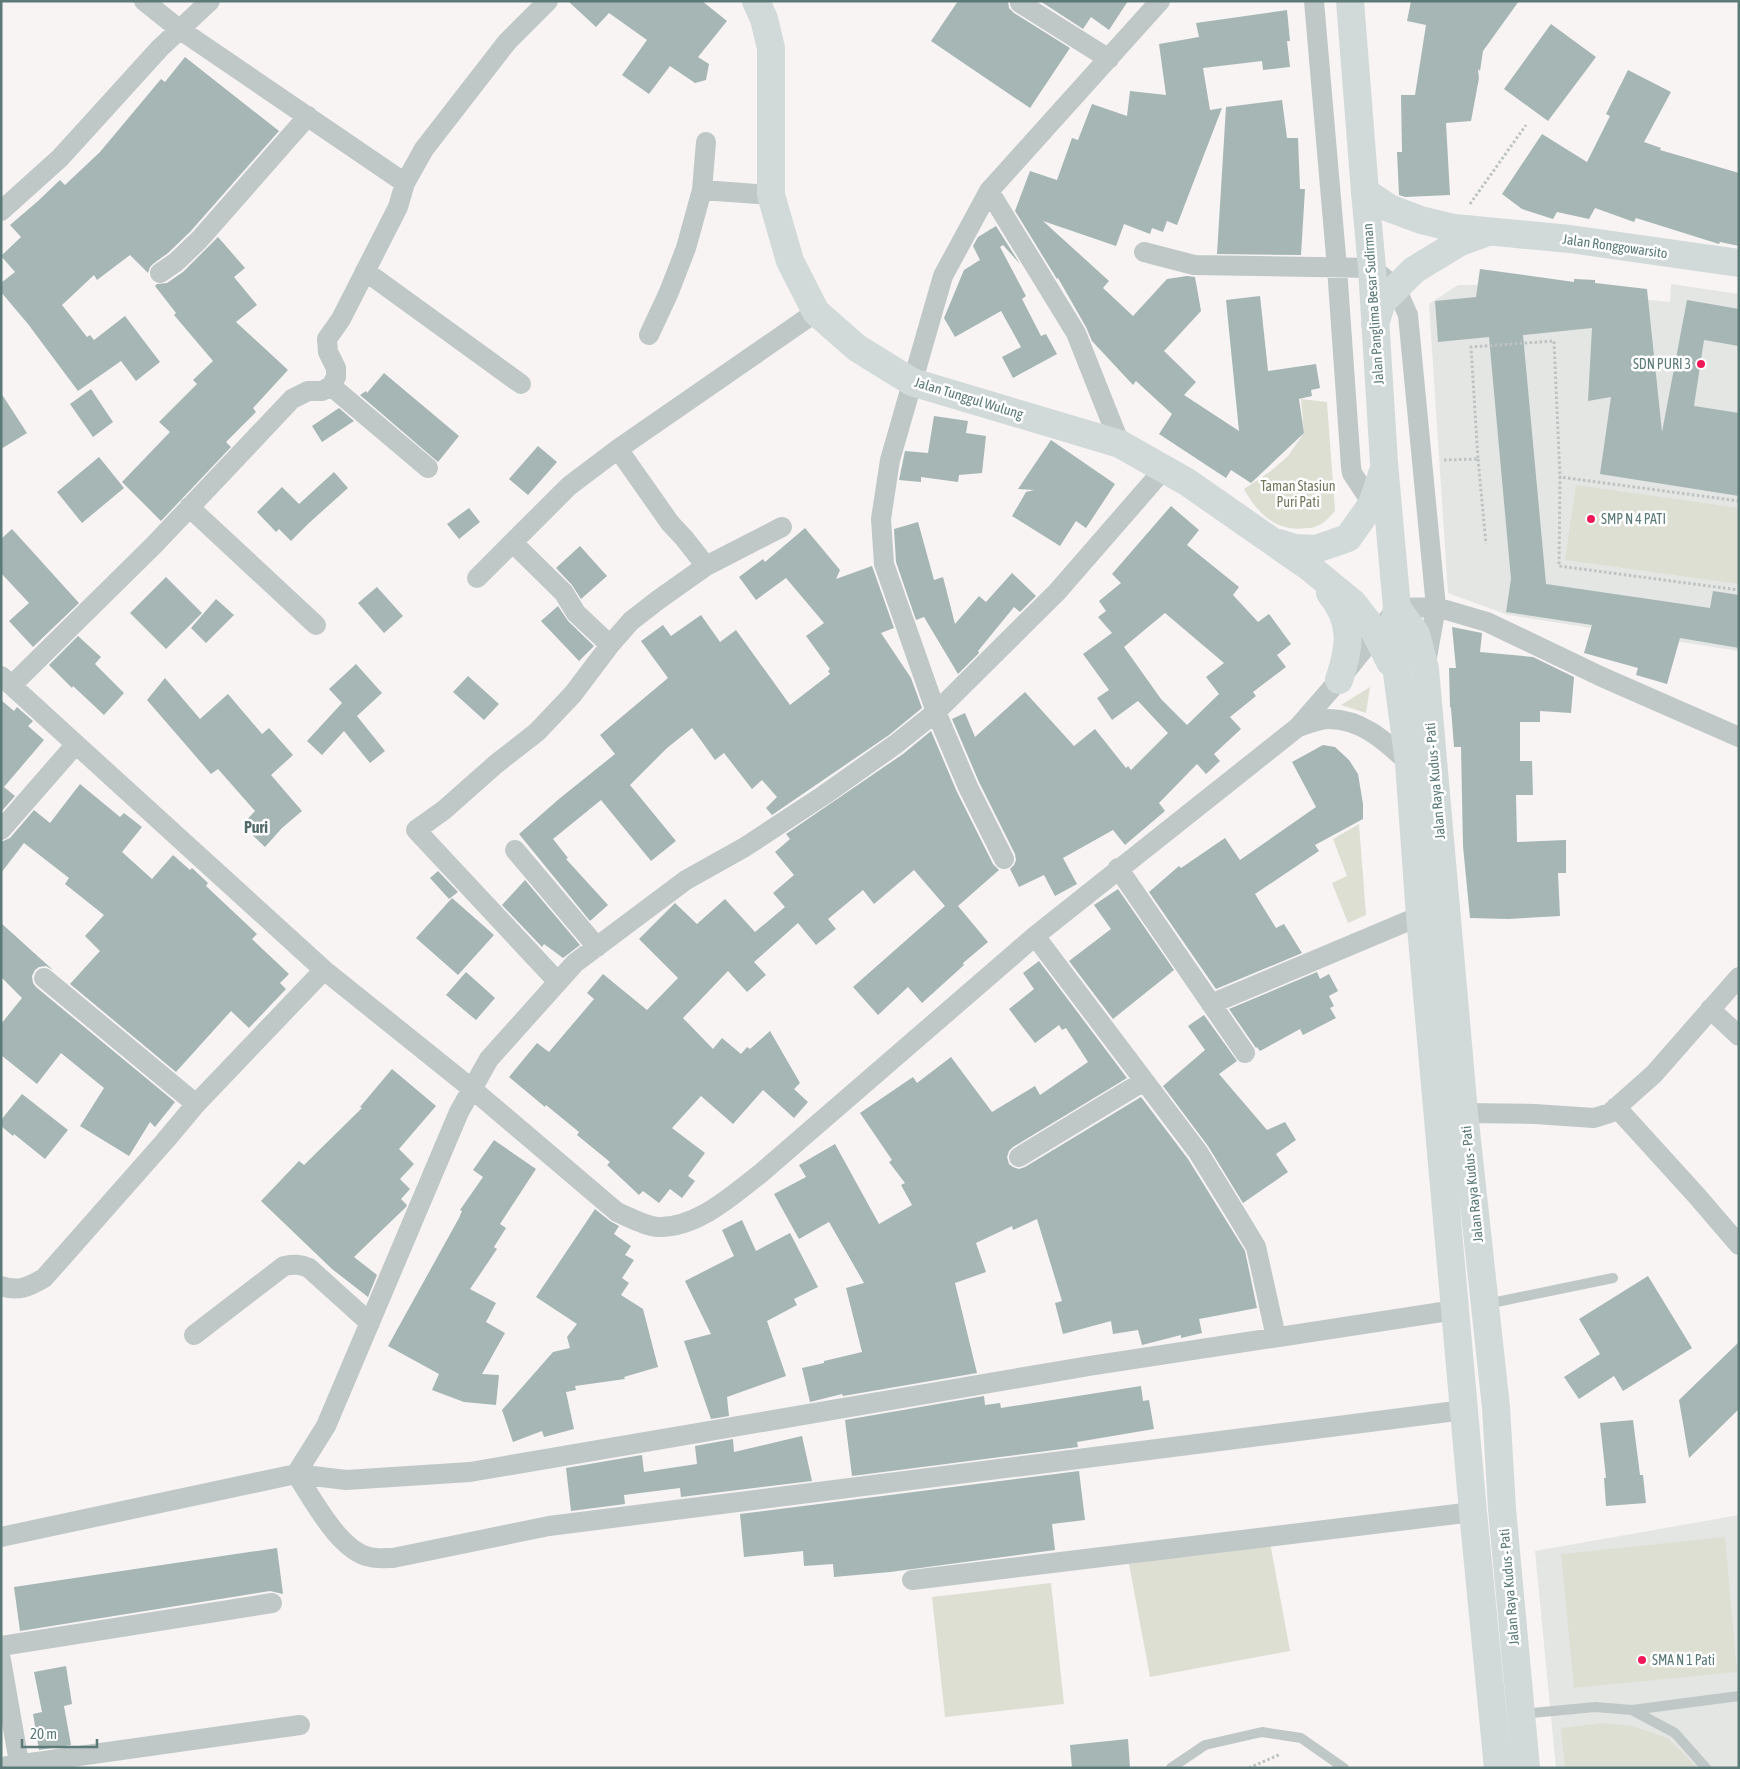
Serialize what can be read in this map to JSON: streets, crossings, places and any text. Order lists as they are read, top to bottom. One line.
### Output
{"streets":{"main road":["Jalan Ronggowarsito","Jalan Panglima Besar Sudirman","Jalan Tunggul Wulung","Jalan Raya Kudus - Pati"]},"crossings":[["Jalan Ronggowarsito","Jalan Panglima Besar Sudirman"],["Jalan Panglima Besar Sudirman","Jalan Raya Kudus - Pati"]],"districts":["Puri"],"parks":["Taman Stasiun Puri Pati"],"places":["SDN PURI 3","SMP N 4 PATI","SMA N 1 Pati"],"scale_bar":"20 m"}
